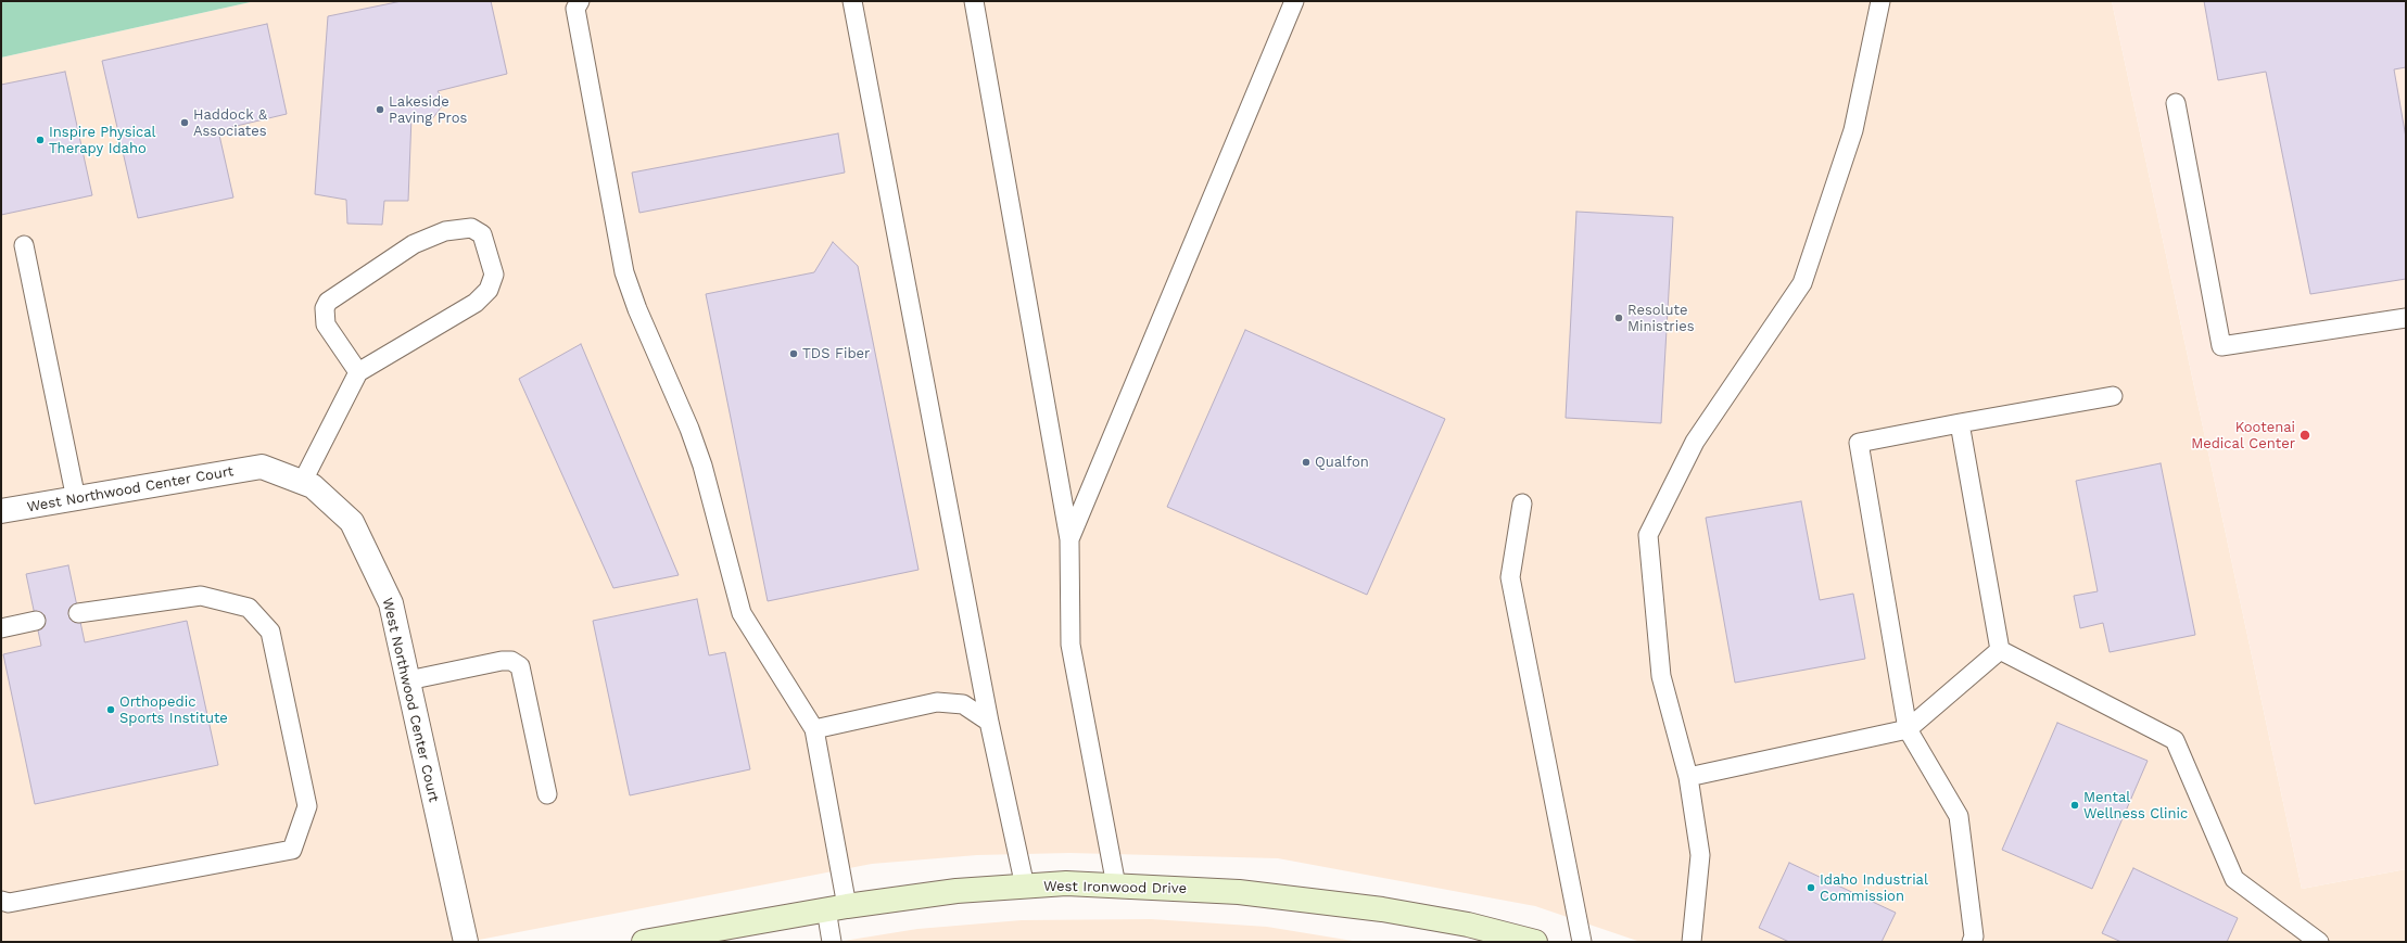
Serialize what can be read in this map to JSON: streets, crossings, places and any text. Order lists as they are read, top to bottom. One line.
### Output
{"streets":{"street":["West Northwood Center Court","West Ironwood Drive"]},"places":["Lakeside Paving Pros","Haddock & Associates","Inspire Physical Therapy Idaho","Resolute Ministries","TDS Fiber","Kootenai Medical Center","Qualfon","Orthopedic Sports Institute","Mental Wellness Clinic","Idaho Industrial Commission"]}
